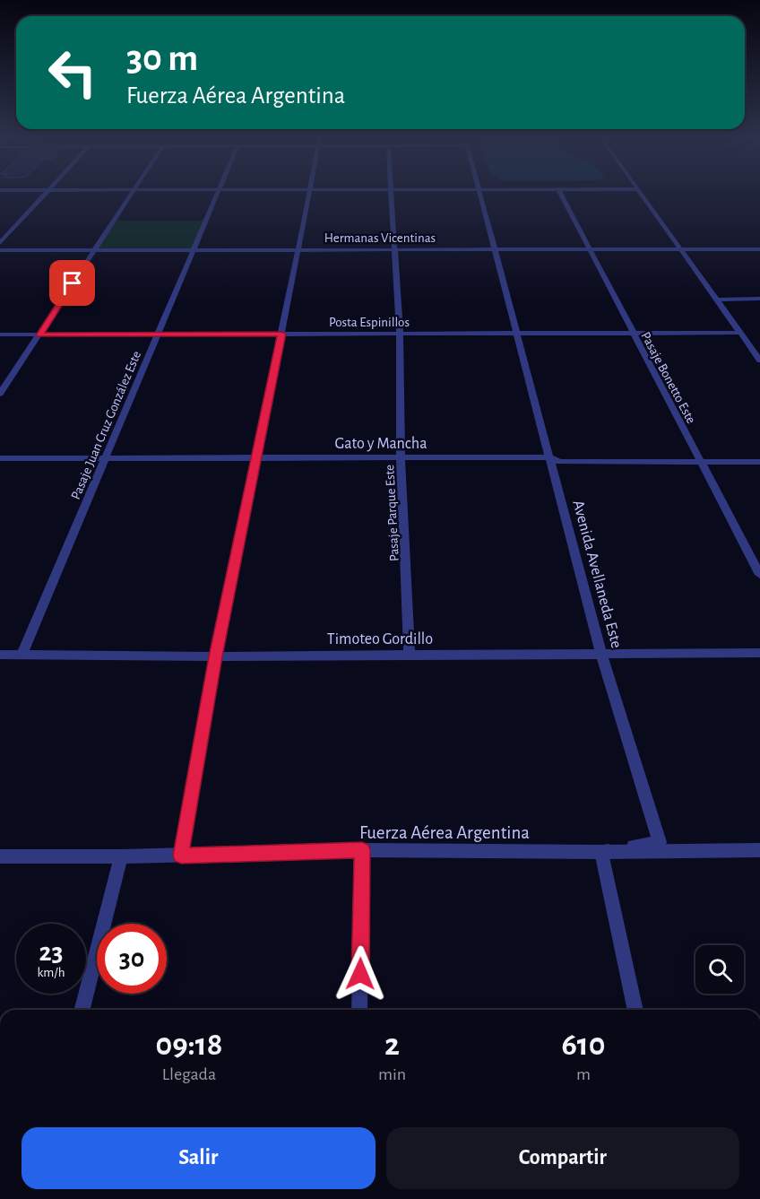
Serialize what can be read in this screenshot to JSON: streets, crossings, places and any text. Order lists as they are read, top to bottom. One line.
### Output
{"streets":{"street":["Hermanas Vicentinas","Posta Espinillos","Pasaje Bonetto Este","Pasaje Juan Cruz González Este","Gato y Mancha","Pasaje Parque Este","Avenida Avellaneda Este","Timoteo Gordillo","Fuerza Aérea Argentina"]},"crossings":[["Hermanas Vicentinas","Pasaje Bonetto Este"],["Hermanas Vicentinas","Pasaje Juan Cruz González Este"],["Hermanas Vicentinas","Pasaje Parque Este"],["Hermanas Vicentinas","Avenida Avellaneda Este"],["Posta Espinillos","Pasaje Bonetto Este"],["Posta Espinillos","Pasaje Juan Cruz González Este"],["Posta Espinillos","Pasaje Parque Este"],["Posta Espinillos","Avenida Avellaneda Este"],["Pasaje Bonetto Este","Gato y Mancha"],["Pasaje Juan Cruz González Este","Gato y Mancha"],["Pasaje Juan Cruz González Este","Timoteo Gordillo"],["Gato y Mancha","Pasaje Parque Este"],["Gato y Mancha","Avenida Avellaneda Este"],["Pasaje Parque Este","Timoteo Gordillo"],["Avenida Avellaneda Este","Timoteo Gordillo"],["Avenida Avellaneda Este","Fuerza Aérea Argentina"]],"page":{"turn":["30 m","Fuerza Aérea Argentina"],"speed":"23 km/h","limit":"30","eta":["09:18","Llegada","2","min","610","m"],"buttons":["Salir","Compartir"]}}
